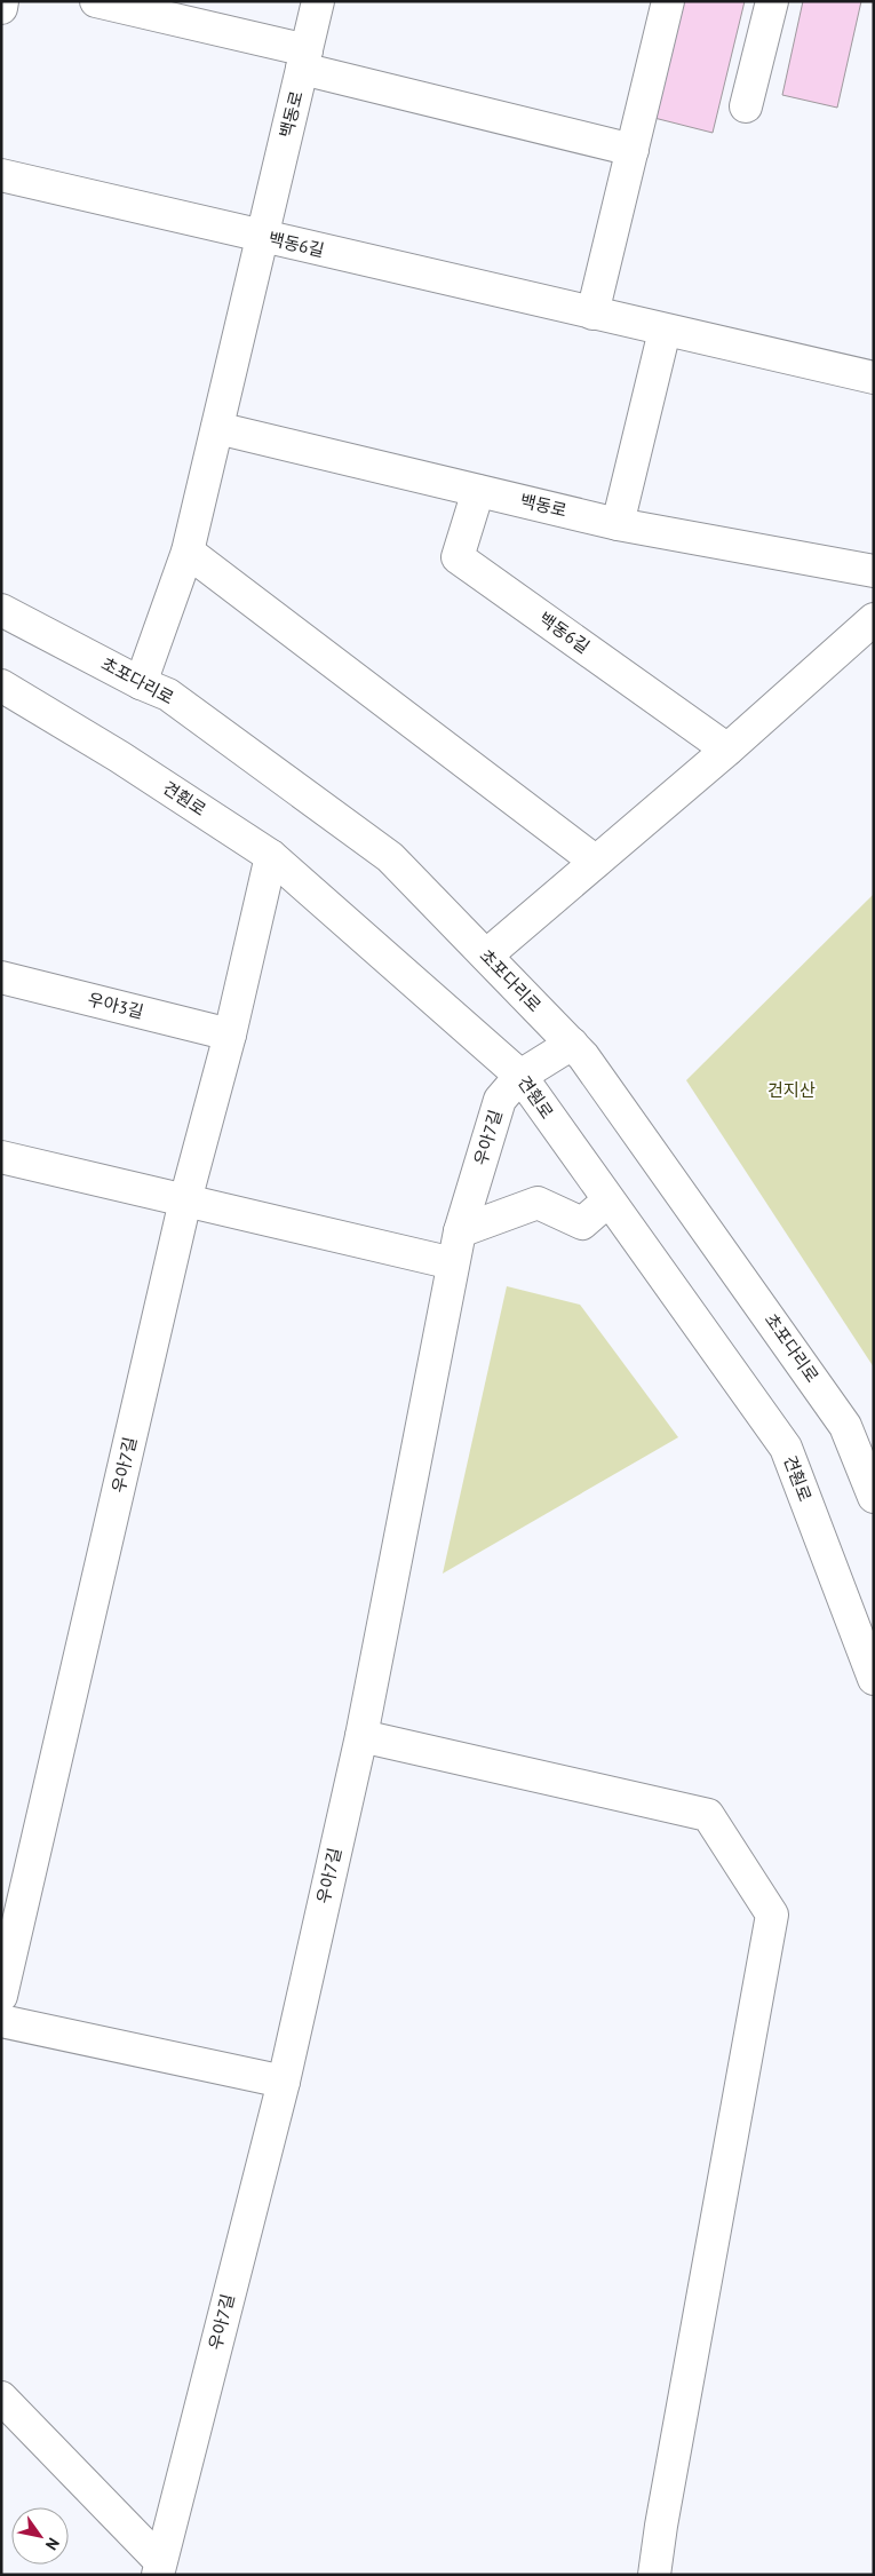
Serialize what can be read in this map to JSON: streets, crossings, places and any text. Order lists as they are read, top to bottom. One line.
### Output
{"streets":{"street":["백동로","백동6길","초포다리로","견훤로","우아3길","우아7길"]},"crossings":[["백동로","백동6길"],["백동로","초포다리로"],["초포다리로","우아7길"],["견훤로","우아7길"],["우아3길","우아7길"]],"parks":["건지산"],"north":"bottom right"}
